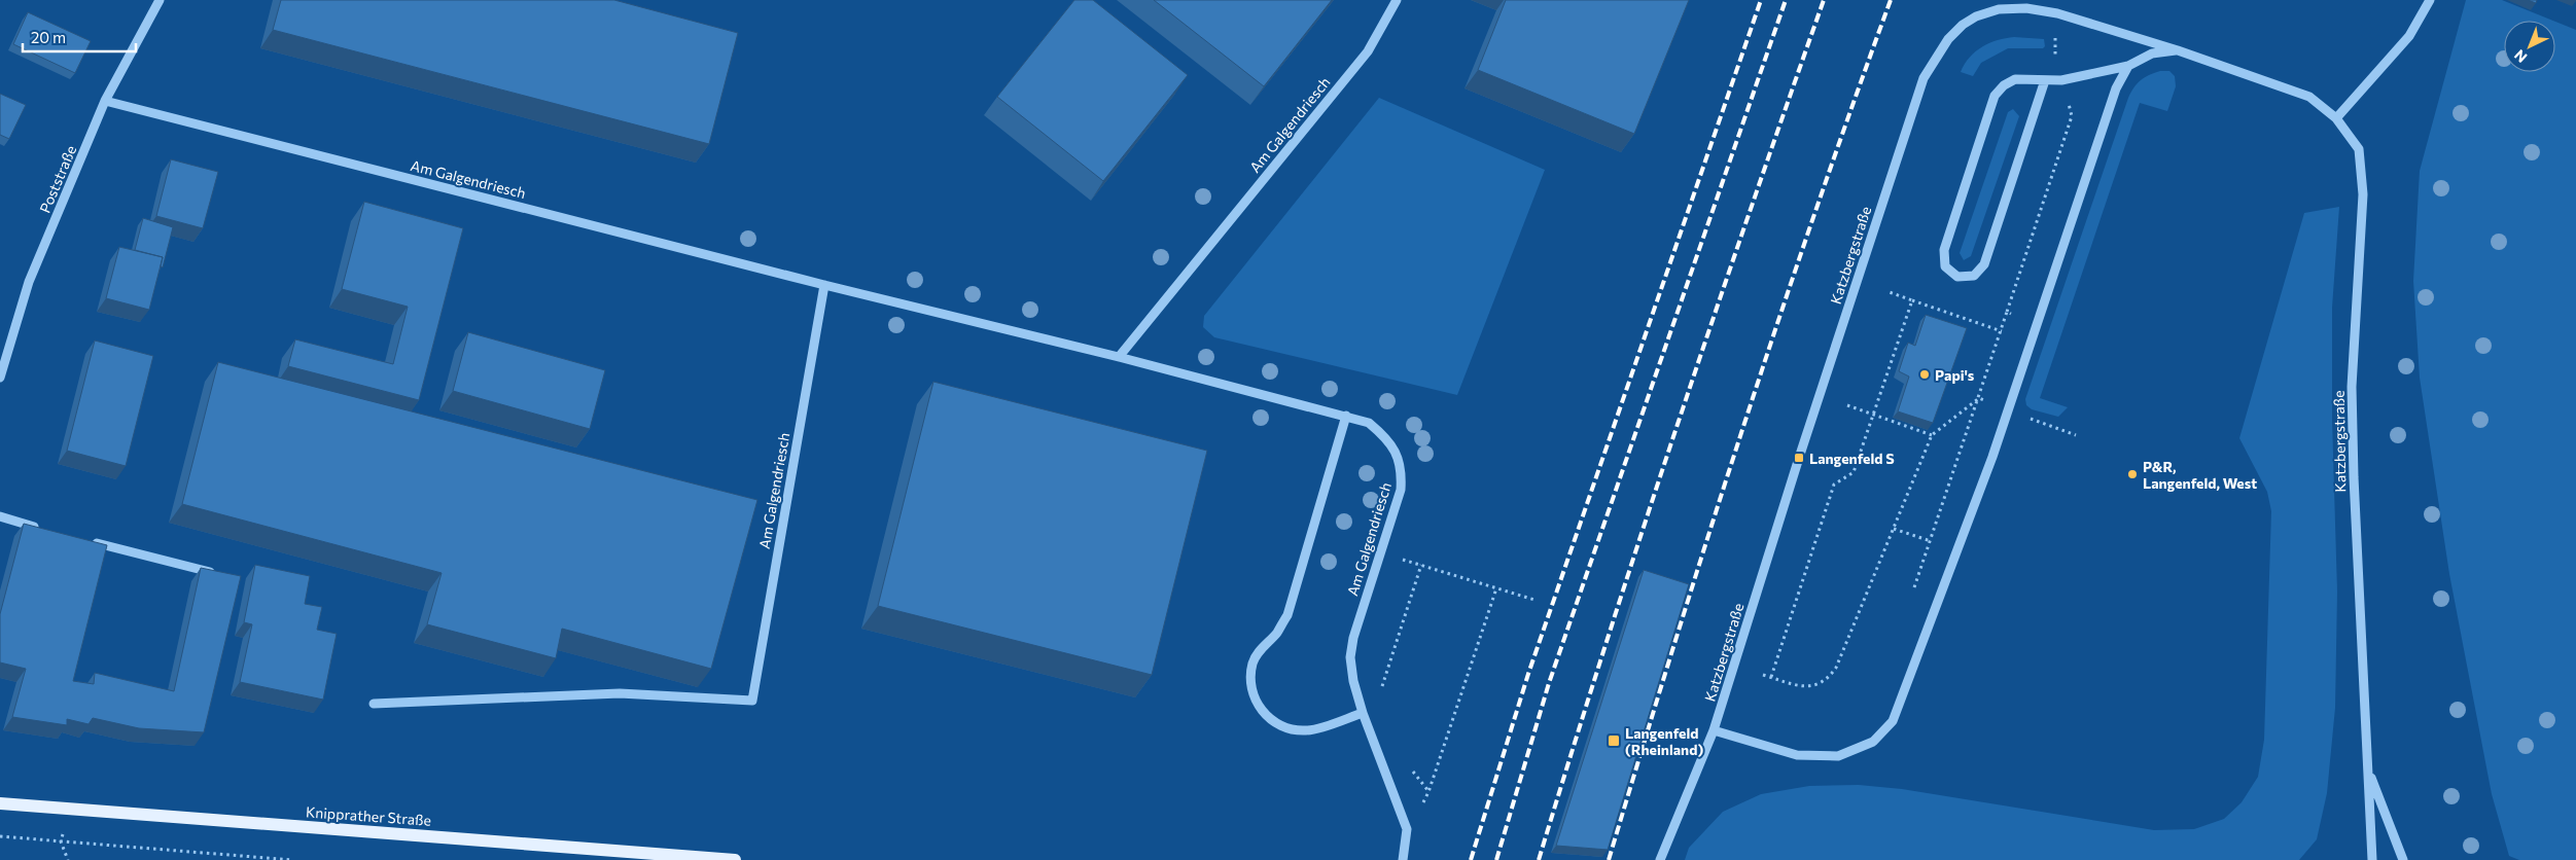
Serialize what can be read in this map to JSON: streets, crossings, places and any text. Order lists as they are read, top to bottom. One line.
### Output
{"streets":{"main road":["Knipprather Straße"],"street":["Am Galgendriesch","Poststraße","Katzbergstraße"]},"crossings":[["Am Galgendriesch","Poststraße"]],"places":{"other":["Papi's","P&R, Langenfeld, West"],"transit":["Langenfeld S","Langenfeld (Rheinland)"]},"scale_bar":"20 m","north":"bottom left"}
